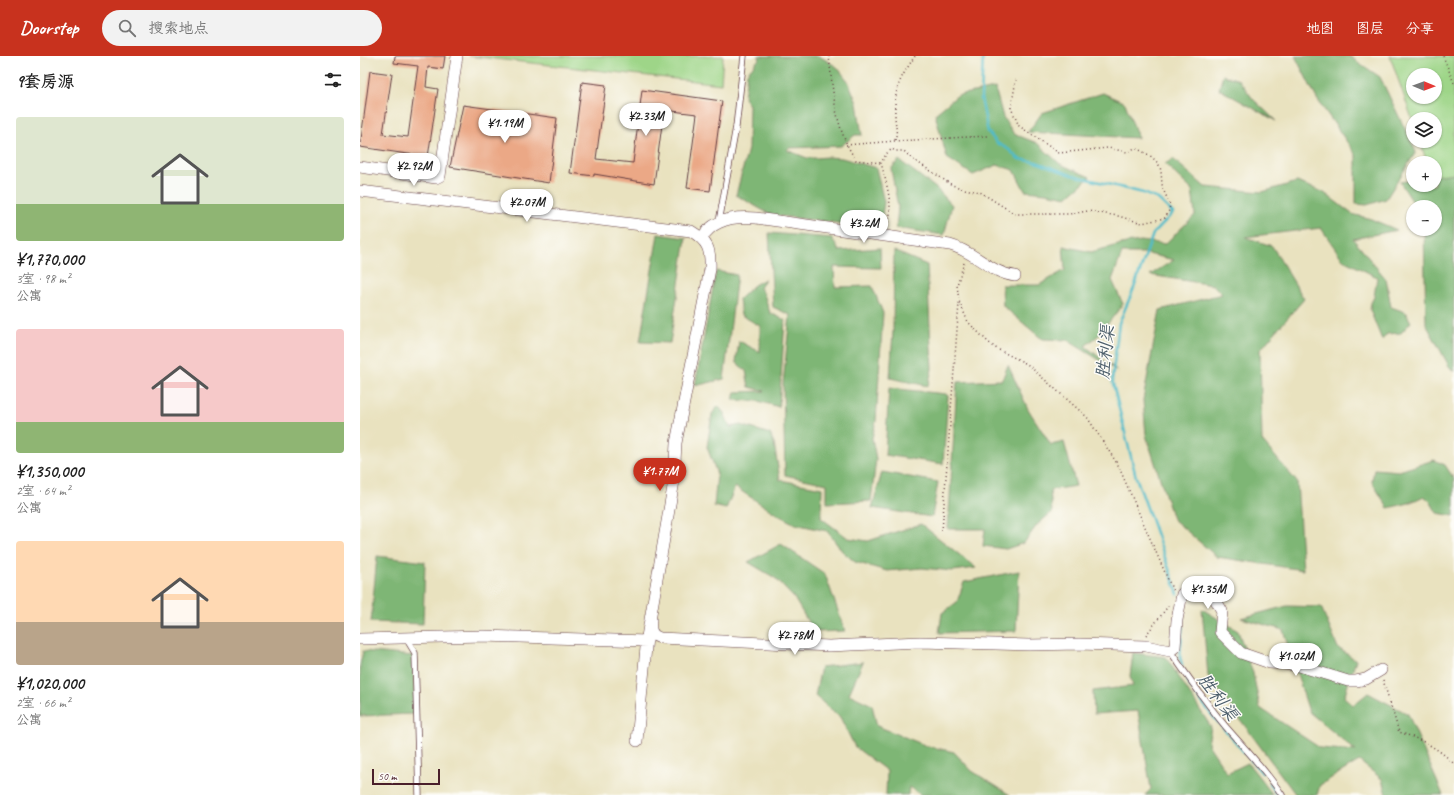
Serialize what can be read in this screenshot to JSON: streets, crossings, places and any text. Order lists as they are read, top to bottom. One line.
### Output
{"water":["胜利渠"],"scale_bar":"50 m","north":"right","page":{"header":"Doorstep","search":"搜索地点","nav":["地图","图层","分享"],"heading":"9套房源","map_buttons":["+","−"],"price":["¥2.33M","¥1.19M","¥2.92M","¥2.07M","¥3.2M","¥1.77M","¥1.35M","¥2.78M","¥1.02M"],"list":[{"name":"¥1,770,000","note":"3室 · 98 m² · 公寓"},{"name":"¥1,350,000","note":"2室 · 64 m² · 公寓"},{"name":"¥1,020,000","note":"2室 · 66 m² · 公寓"}],"scale":"50 m"}}
